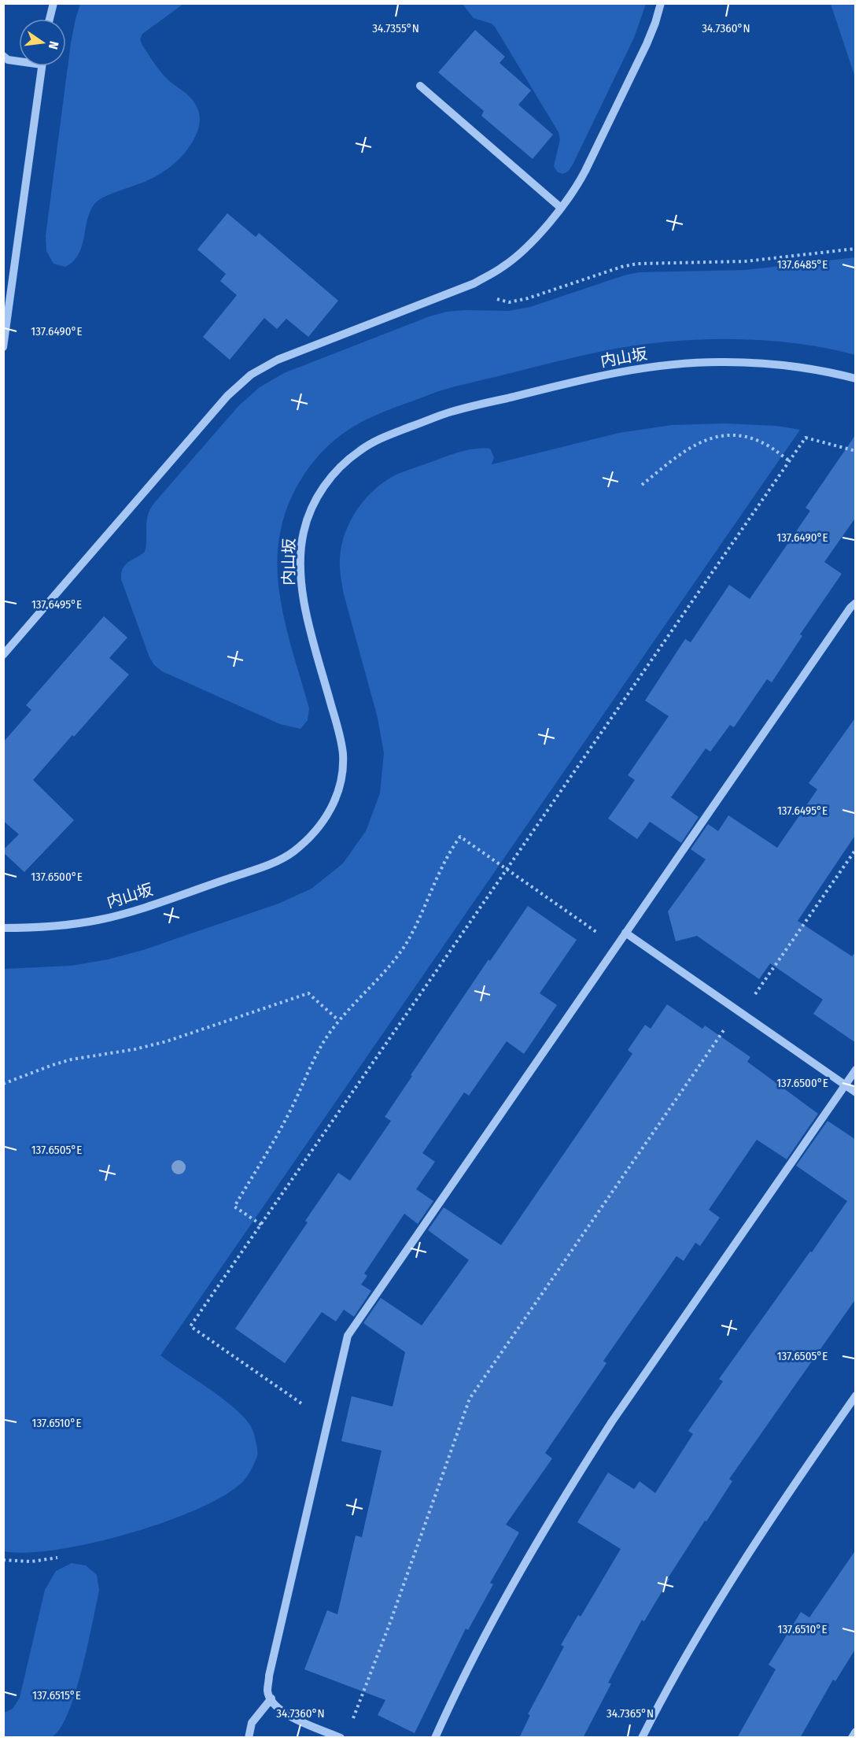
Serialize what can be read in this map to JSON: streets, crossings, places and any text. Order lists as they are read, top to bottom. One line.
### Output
{"streets":{"street":["内山坂"]},"north":"right","coordinates":["34.7355°N","34.7360°N","137.6485°E","137.6490°E","137.6495°E","137.6500°E","137.6505°E","137.6510°E","137.6515°E","34.7365°N"]}
